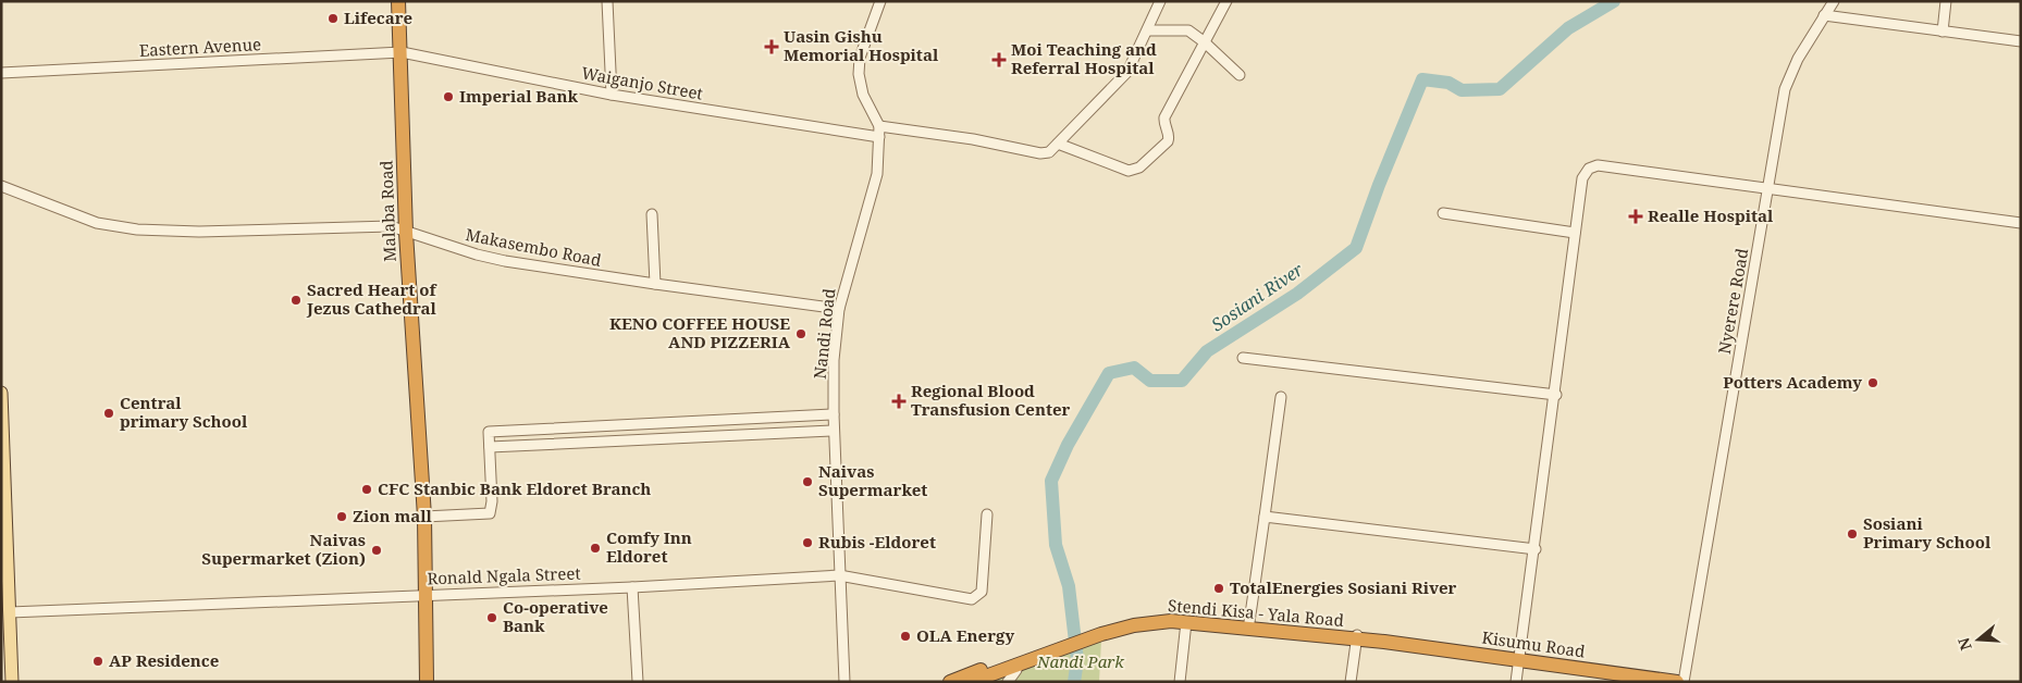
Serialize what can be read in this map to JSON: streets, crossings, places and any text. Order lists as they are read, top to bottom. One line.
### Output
{"streets":{"highway":["Malaba Road","Stendi Kisa - Yala Road","Kisumu Road"],"street":["Eastern Avenue","Waiganjo Street","Makasembo Road","Nyerere Road","Nandi Road","Ronald Ngala Street"]},"crossings":[["Eastern Avenue","Waiganjo Street"],["Eastern Avenue","Malaba Road"],["Waiganjo Street","Malaba Road"],["Waiganjo Street","Nandi Road"],["Malaba Road","Makasembo Road"],["Malaba Road","Ronald Ngala Street"],["Makasembo Road","Nandi Road"],["Nandi Road","Ronald Ngala Street"],["Stendi Kisa - Yala Road","Kisumu Road"]],"water":["Sosiani River"],"parks":["Nandi Park"],"places":{"other":["Lifecare","Imperial Bank","Sacred Heart of Jezus Cathedral","KENO COFFEE HOUSE AND PIZZERIA","Potters Academy","Central primary School","Naivas Supermarket","CFC Stanbic Bank Eldoret Branch","Zion mall","Sosiani Primary School","Rubis -Eldoret","Comfy Inn Eldoret","Naivas Supermarket (Zion)","TotalEnergies Sosiani River","Co-operative Bank","OLA Energy","AP Residence"],"health":["Uasin Gishu Memorial Hospital","Moi Teaching and Referral Hospital","Realle Hospital","Regional Blood Transfusion Center"]},"north":"left"}
